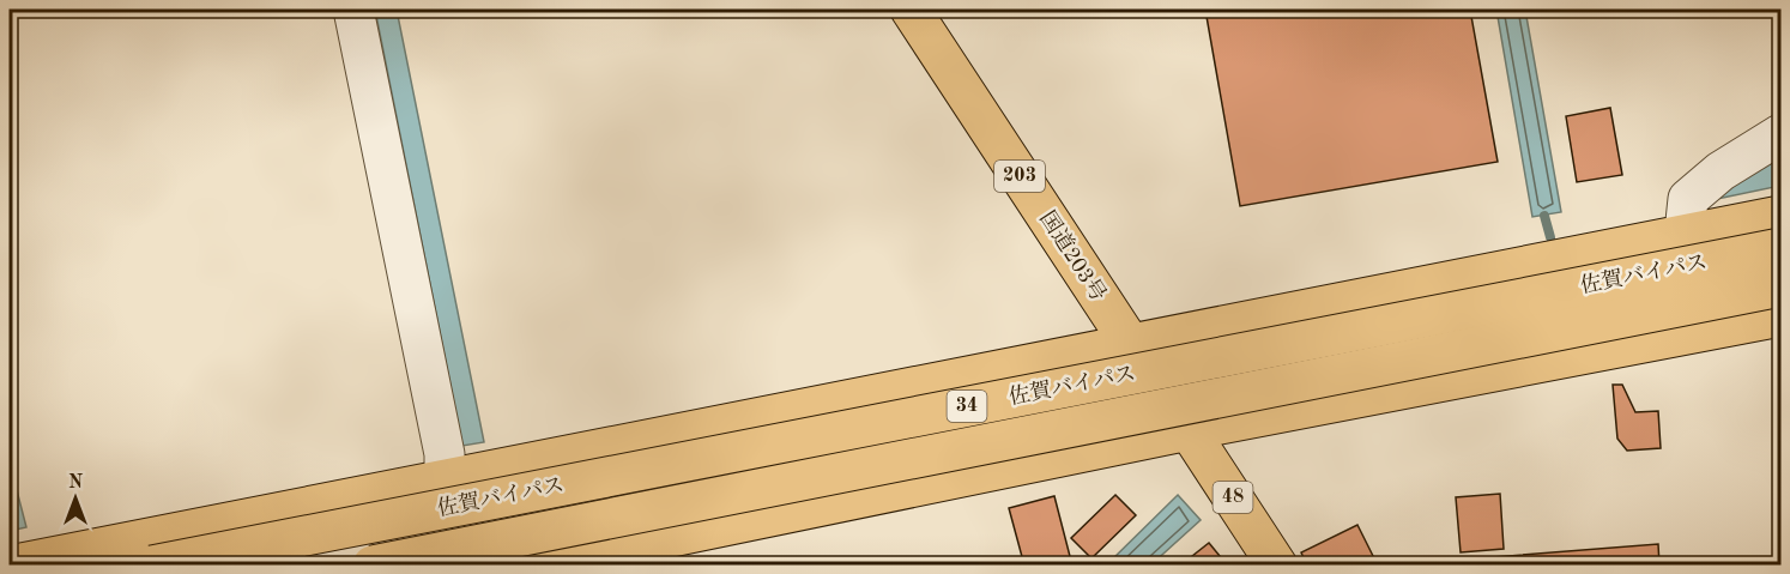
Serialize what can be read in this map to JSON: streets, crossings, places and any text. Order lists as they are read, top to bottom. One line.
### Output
{"streets":{"main road":["203","国道203号","佐賀バイパス","34","48"]},"crossings":[["国道203号","48"]],"north":"top"}
